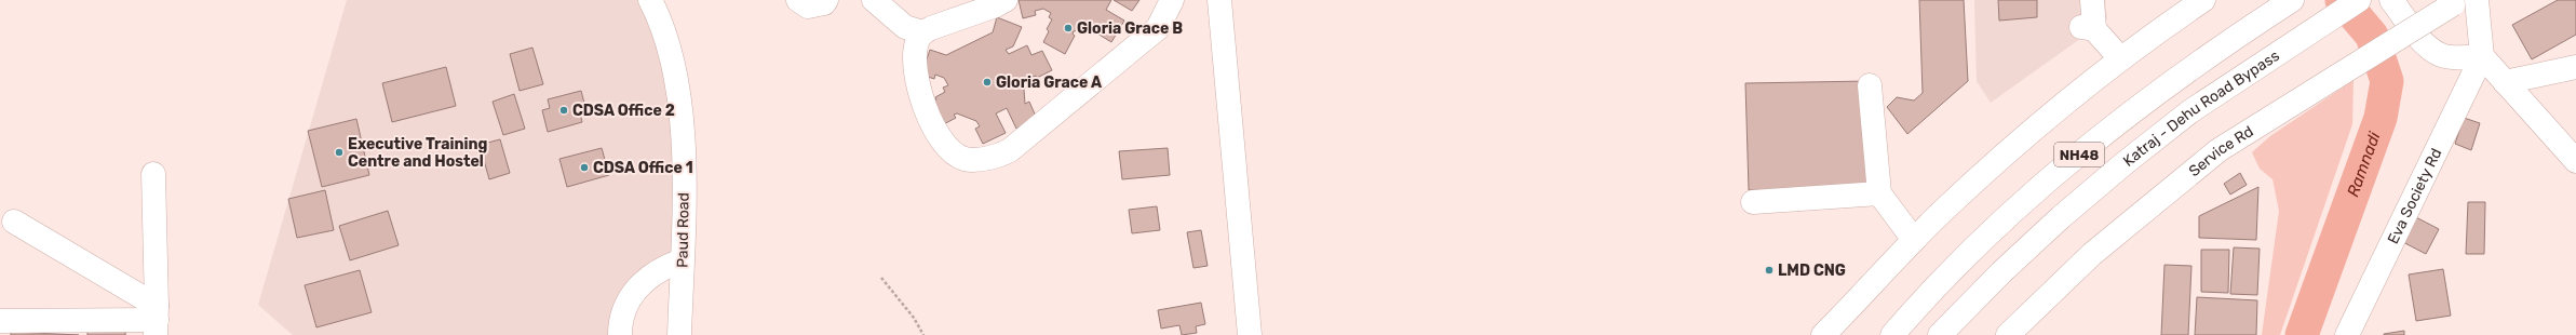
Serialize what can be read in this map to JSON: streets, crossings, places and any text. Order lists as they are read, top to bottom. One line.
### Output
{"streets":{"main road":["Katraj - Dehu Road Bypass","Service Rd","NH48","Eva Society Rd","Paud Road"]},"water":["Ramnadi"],"places":["Gloria Grace B","Gloria Grace A","CDSA Office 2","Executive Training Centre and Hostel","CDSA Office 1","LMD CNG"]}
